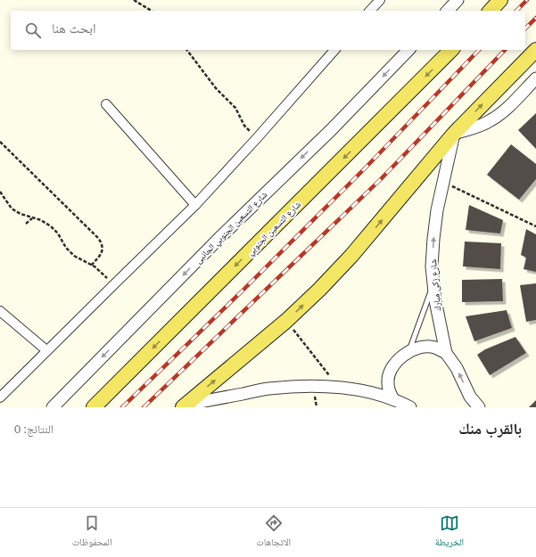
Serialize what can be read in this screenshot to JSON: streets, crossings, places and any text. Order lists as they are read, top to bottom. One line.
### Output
{"streets":{"main road":["شارع التسعين الجنوبي"],"street":["شارع التسعين الجنوبي الجانبى","شارع زكى مبارك"]},"one_way":["شارع زكى مبارك"],"page":{"search":"ابحث هنا","heading":["بالقرب منك","النتائج: 0"],"nav":["الخريطة","الاتجاهات","المحفوظات"]}}
